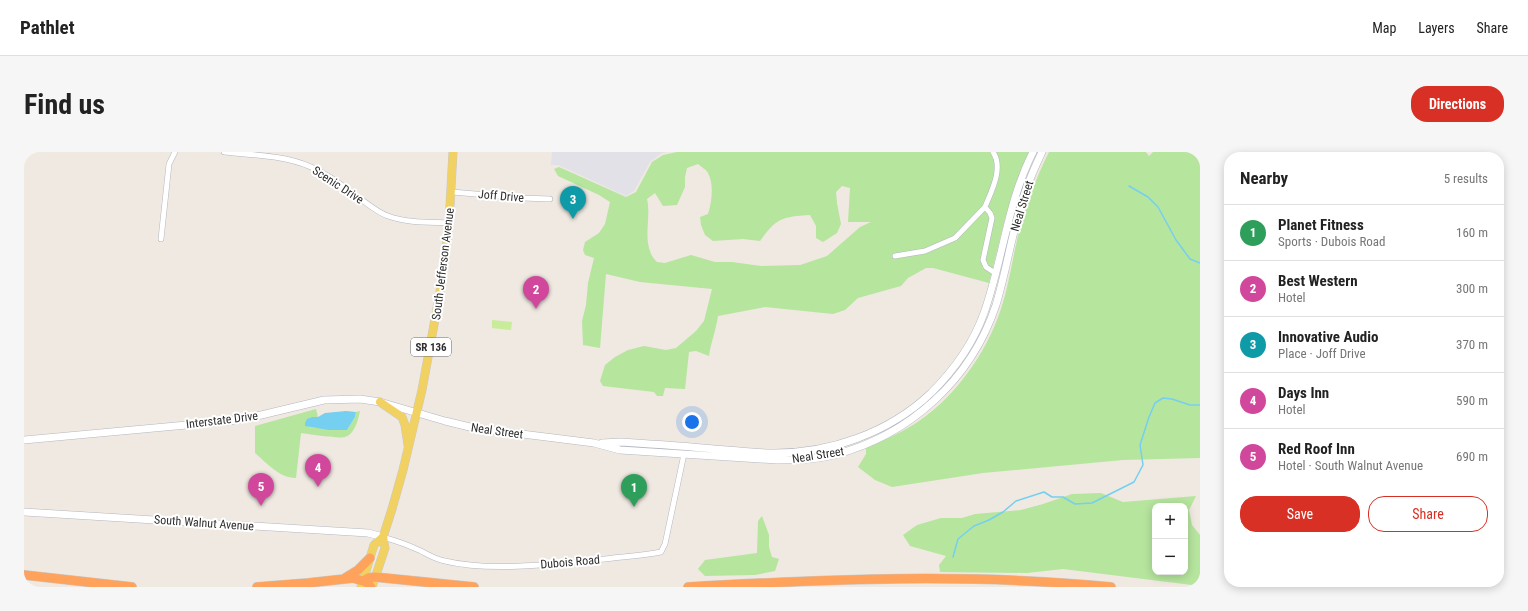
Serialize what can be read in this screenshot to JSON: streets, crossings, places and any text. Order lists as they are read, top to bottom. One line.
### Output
{"streets":{"main road":["Neal Street","South Jefferson Avenue","SR 136","Interstate Drive","South Walnut Avenue"],"street":["Scenic Drive","Joff Drive","Dubois Road"]},"crossings":[["Scenic Drive","South Jefferson Avenue"],["Joff Drive","South Jefferson Avenue"],["Neal Street","South Jefferson Avenue"],["Neal Street","Interstate Drive"],["Neal Street","Dubois Road"],["South Jefferson Avenue","Interstate Drive"],["South Jefferson Avenue","South Walnut Avenue"],["South Jefferson Avenue","Dubois Road"],["South Walnut Avenue","Dubois Road"]],"page":{"header":"Pathlet","nav":["Map","Layers","Share"],"buttons":["Directions",["Save","Share"]],"title":"Find us","heading":["Nearby","5 results"],"pins":["3","2","4","5","1"],"list":[{"mark":"1","name":"Planet Fitness","note":"Sports · Dubois Road","value":"160 m"},{"mark":"2","name":"Best Western","note":"Hotel","value":"300 m"},{"mark":"3","name":"Innovative Audio","note":"Place · Joff Drive","value":"370 m"},{"mark":"4","name":"Days Inn","note":"Hotel","value":"590 m"},{"mark":"5","name":"Red Roof Inn","note":"Hotel · South Walnut Avenue","value":"690 m"}],"map_buttons":["+","−"]}}
